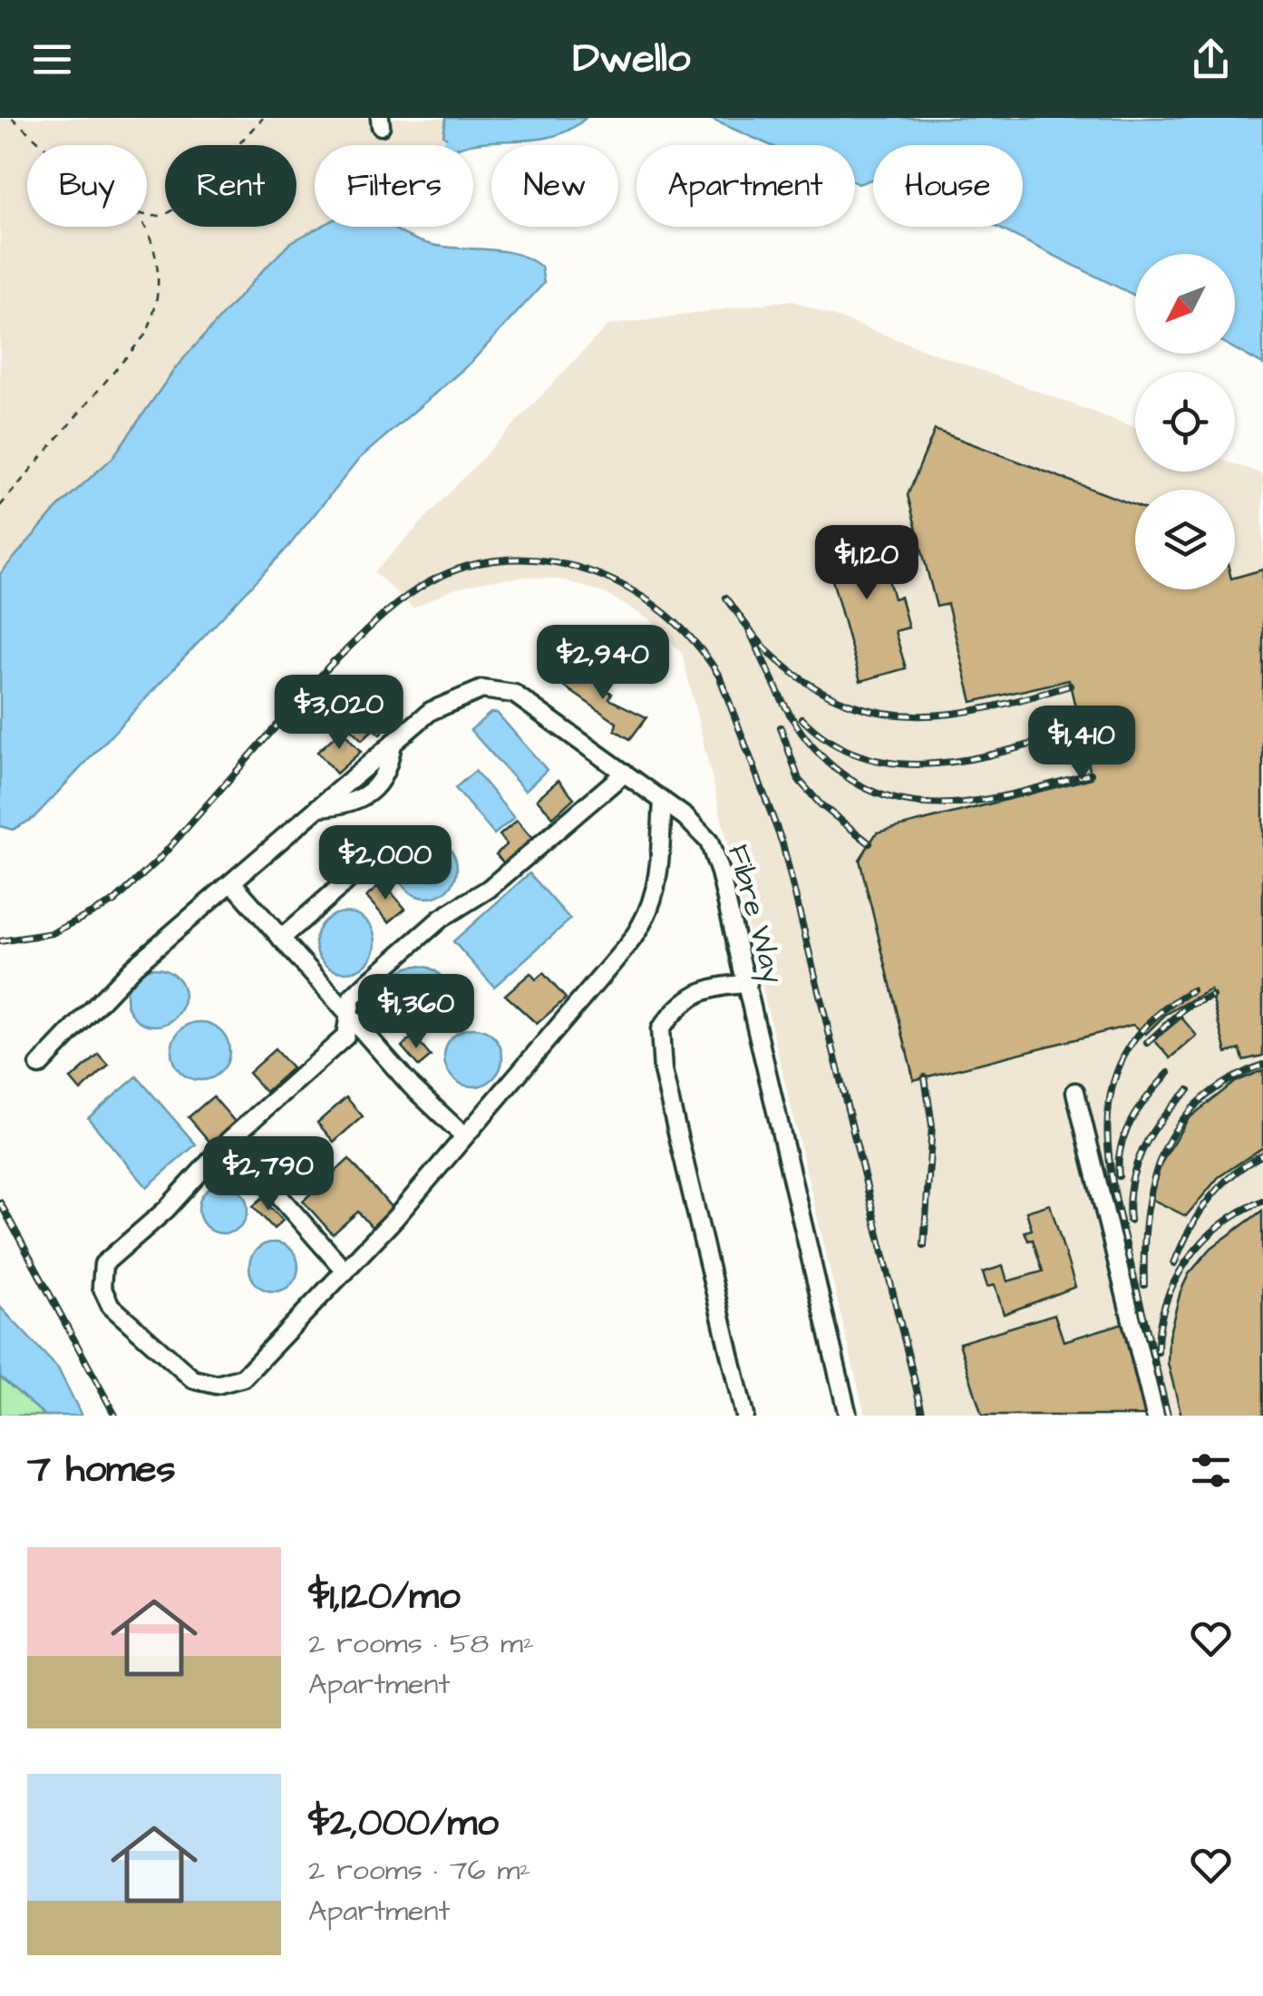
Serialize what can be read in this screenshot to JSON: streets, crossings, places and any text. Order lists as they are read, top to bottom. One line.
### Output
{"streets":{"lane":["Fibre Way"]},"north":"bottom left","page":{"header":"Dwello","chip":["Buy","Rent","Filters","New","Apartment","House"],"price":["$1,120","$2,940","$3,020","$1,410","$2,000","$1,360","$2,790"],"heading":"7 homes","list":[{"name":"$1,120/mo","note":"2 rooms · 58 m² · Apartment"},{"name":"$2,000/mo","note":"2 rooms · 76 m² · Apartment"}]}}
